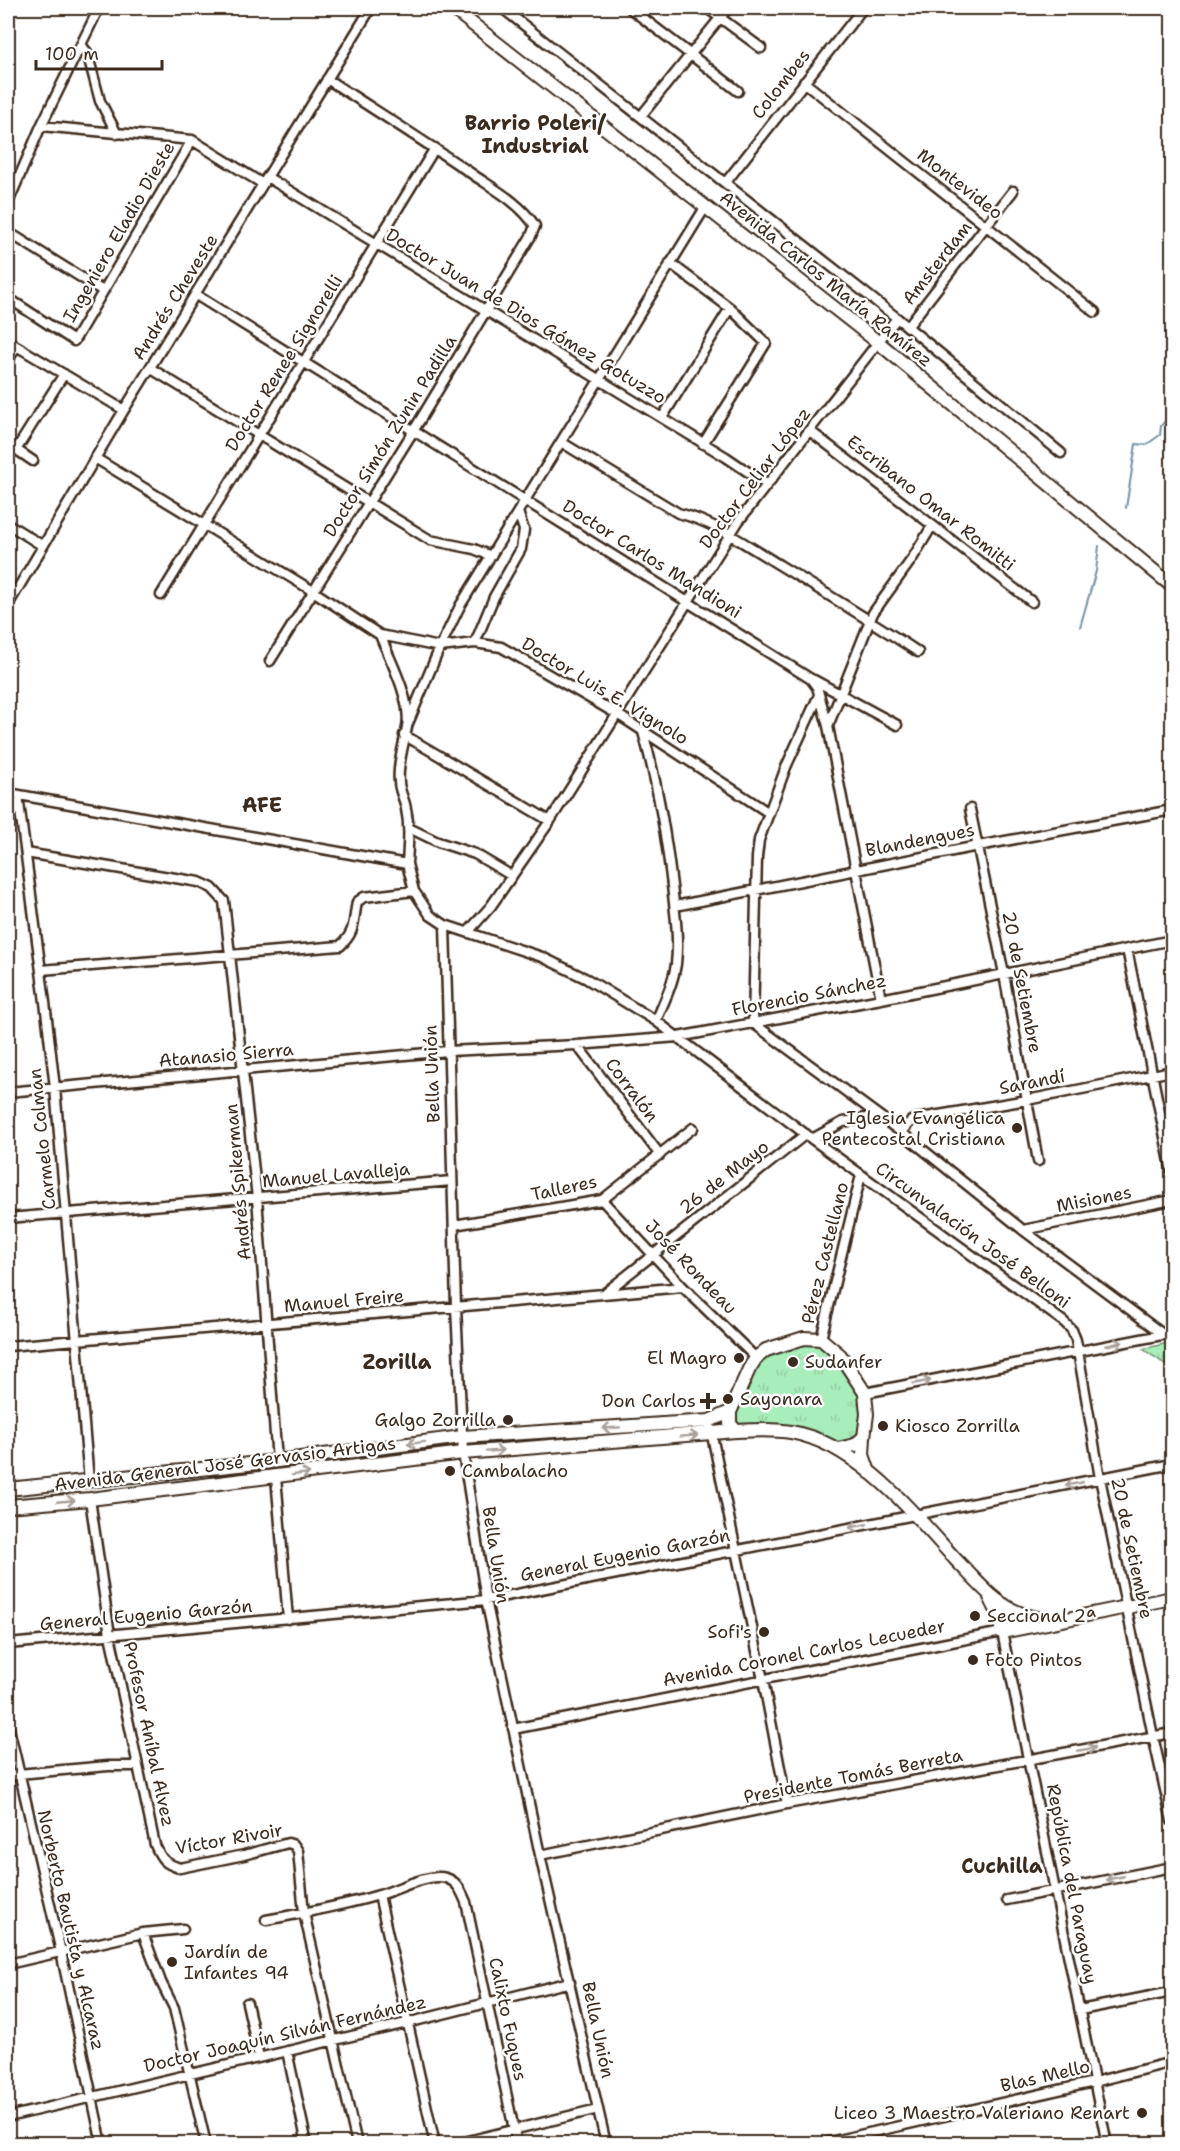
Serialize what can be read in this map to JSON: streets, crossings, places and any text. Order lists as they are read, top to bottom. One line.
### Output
{"streets":{"main road":["Avenida Carlos María Ramírez","Avenida General José Gervasio Artigas","Avenida Coronel Carlos Lecueder"],"street":["Colombes","Montevideo","Ingeniero Eladio Dieste","Amsterdam","Andrés Cheveste","Doctor Juan de Dios Gómez Gotuzzo","Doctor Renee Signorelli","Doctor Simón Zunin Padilla","Doctor Celiar López","Escribano Omar Romitti","Doctor Carlos Mandioni","Doctor Luis E. Vignolo","Blandengues","20 de Setiembre","Florencio Sánchez","Atanasio Sierra","Bella Unión","Sarandí","Corralón","Carmelo Colman","Manuel Lavalleja","26 de Mayo","Andrés Spikerman","Talleres","Misiones","Circunvalación José Belloni","Pérez Castellano","José Rondeau","Manuel Freire","General Eugenio Garzón","Profesor Aníbal Alvez","Presidente Tomás Berreta","Víctor Rivoir","República del Paraguay","Norberto Bautista y Alcaraz","Calixto Fuques","Doctor Joaquín Silván Fernández","Blas Mello"]},"crossings":[["Colombes","Montevideo"],["Colombes","Avenida Carlos María Ramírez"],["Montevideo","Amsterdam"],["Ingeniero Eladio Dieste","Doctor Juan de Dios Gómez Gotuzzo"],["Amsterdam","Avenida Carlos María Ramírez"],["Avenida Carlos María Ramírez","Doctor Celiar López"],["Andrés Cheveste","Doctor Juan de Dios Gómez Gotuzzo"],["Andrés Cheveste","Doctor Carlos Mandioni"],["Andrés Cheveste","Doctor Luis E. Vignolo"],["Doctor Juan de Dios Gómez Gotuzzo","Doctor Renee Signorelli"],["Doctor Juan de Dios Gómez Gotuzzo","Doctor Simón Zunin Padilla"],["Doctor Juan de Dios Gómez Gotuzzo","Doctor Celiar López"],["Doctor Renee Signorelli","Doctor Simón Zunin Padilla"],["Doctor Renee Signorelli","Doctor Carlos Mandioni"],["Doctor Renee Signorelli","Doctor Luis E. Vignolo"],["Doctor Simón Zunin Padilla","Doctor Carlos Mandioni"],["Doctor Simón Zunin Padilla","Doctor Luis E. Vignolo"],["Doctor Celiar López","Escribano Omar Romitti"],["Doctor Celiar López","Doctor Carlos Mandioni"],["Doctor Celiar López","Doctor Luis E. Vignolo"],["Doctor Celiar López","Circunvalación José Belloni"],["Blandengues","20 de Setiembre"],["20 de Setiembre","Florencio Sánchez"],["20 de Setiembre","Sarandí"],["20 de Setiembre","Circunvalación José Belloni"],["20 de Setiembre","General Eugenio Garzón"],["20 de Setiembre","Avenida Coronel Carlos Lecueder"],["20 de Setiembre","Presidente Tomás Berreta"],["Florencio Sánchez","Atanasio Sierra"],["Florencio Sánchez","Bella Unión"],["Florencio Sánchez","Corralón"],["Florencio Sánchez","Circunvalación José Belloni"],["Atanasio Sierra","Bella Unión"],["Atanasio Sierra","Carmelo Colman"],["Atanasio Sierra","Andrés Spikerman"],["Bella Unión","Manuel Lavalleja"],["Bella Unión","Talleres"],["Bella Unión","Circunvalación José Belloni"],["Bella Unión","Manuel Freire"],["Bella Unión","Avenida General José Gervasio Artigas"],["Bella Unión","General Eugenio Garzón"],["Bella Unión","Avenida Coronel Carlos Lecueder"],["Bella Unión","Presidente Tomás Berreta"],["Bella Unión","Doctor Joaquín Silván Fernández"],["Sarandí","Circunvalación José Belloni"],["Corralón","Talleres"],["Carmelo Colman","Manuel Lavalleja"],["Carmelo Colman","Andrés Spikerman"],["Carmelo Colman","Manuel Freire"],["Carmelo Colman","Avenida General José Gervasio Artigas"],["Manuel Lavalleja","Andrés Spikerman"],["26 de Mayo","Circunvalación José Belloni"],["26 de Mayo","José Rondeau"],["26 de Mayo","Manuel Freire"],["Andrés Spikerman","Manuel Freire"],["Andrés Spikerman","Avenida General José Gervasio Artigas"],["Talleres","José Rondeau"],["Misiones","Circunvalación José Belloni"],["Circunvalación José Belloni","Pérez Castellano"],["José Rondeau","Manuel Freire"],["Avenida General José Gervasio Artigas","Profesor Aníbal Alvez"],["General Eugenio Garzón","Profesor Aníbal Alvez"],["Avenida Coronel Carlos Lecueder","República del Paraguay"],["Profesor Aníbal Alvez","Víctor Rivoir"],["Presidente Tomás Berreta","República del Paraguay"],["República del Paraguay","Blas Mello"],["Norberto Bautista y Alcaraz","Doctor Joaquín Silván Fernández"],["Calixto Fuques","Doctor Joaquín Silván Fernández"]],"districts":["Barrio Poleri/ Industrial","AFE","Zorilla","Cuchilla"],"places":{"other":["Iglesia Evangélica Pentecostal Cristiana","El Magro","Sudanfer","Sayonara","Galgo Zorrilla","Kiosco Zorrilla","Cambalacho","Seccional 2ª","Sofi's","Foto Pintos","Jardín de Infantes 94","Liceo 3 Maestro Valeriano Renart"],"health":["Don Carlos"]},"scale_bar":"100 m"}
